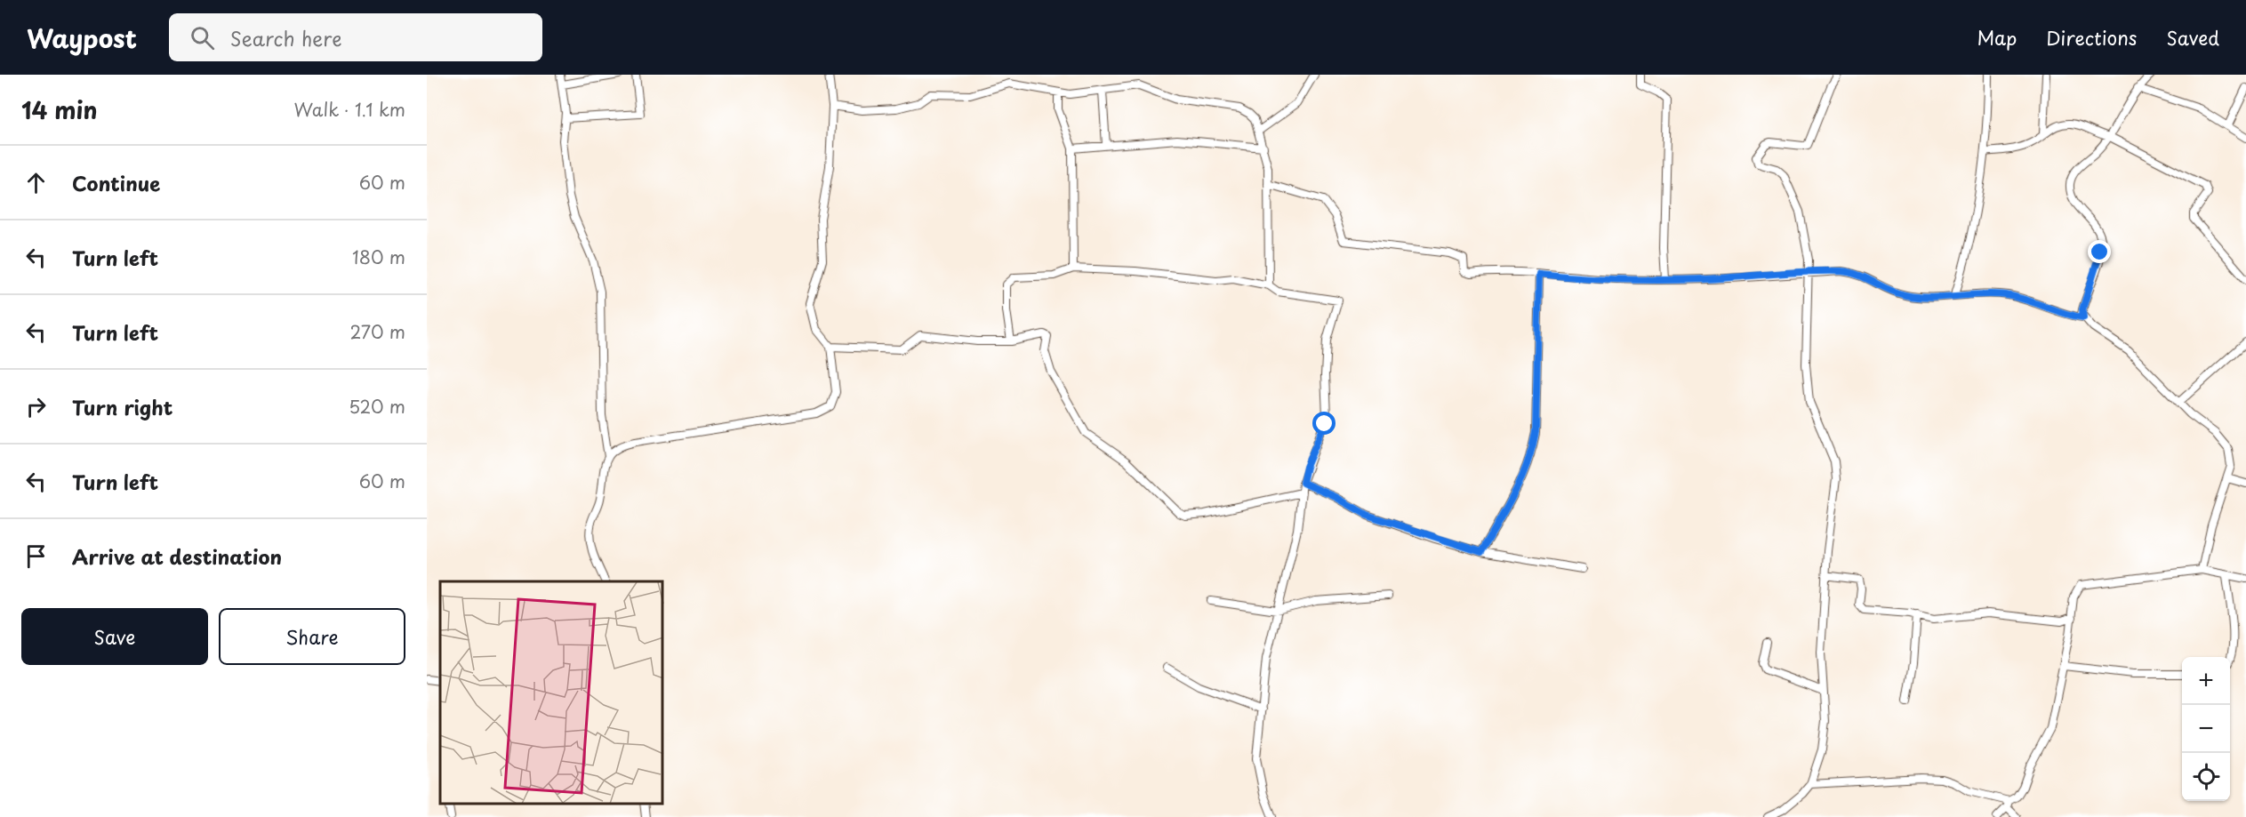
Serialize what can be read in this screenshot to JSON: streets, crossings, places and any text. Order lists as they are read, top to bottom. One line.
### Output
{"page":{"header":"Waypost","search":"Search here","nav":["Map","Directions","Saved"],"heading":["14 min","Walk · 1.1 km"],"list":[["Continue","60 m"],["Turn left","180 m"],["Turn left","270 m"],["Turn right","520 m"],["Turn left","60 m"],"Arrive at destination"],"buttons":["Save","Share"],"map_buttons":["+","−"]}}
